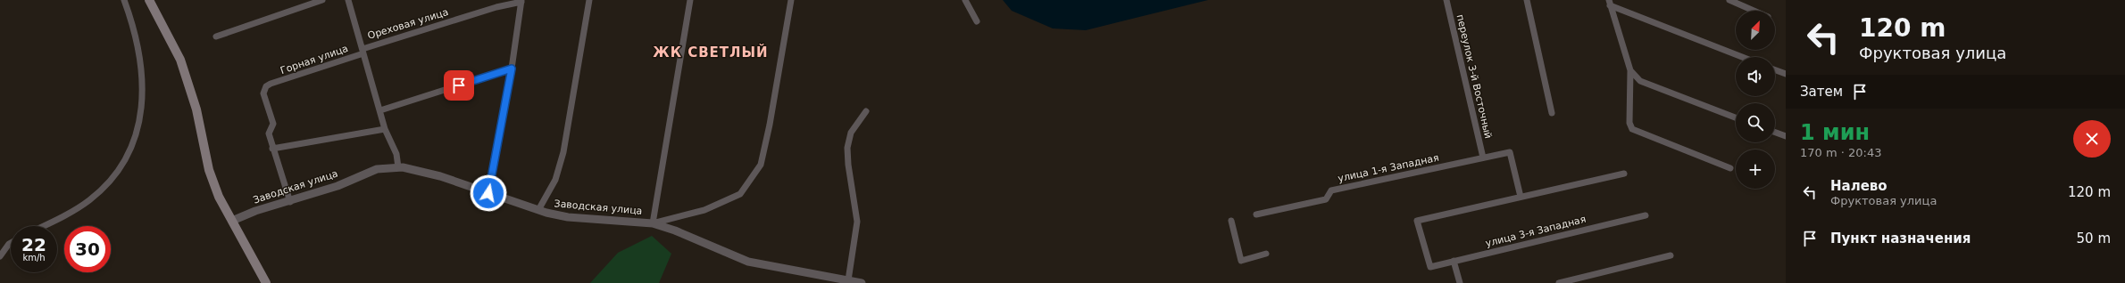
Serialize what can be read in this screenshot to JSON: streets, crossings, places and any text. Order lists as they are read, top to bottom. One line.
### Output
{"streets":{"street":["Ореховая улица","Горная улица","переулок 3-й Восточный","улица 1-я Западная","Заводская улица","улица 3-я Западная"]},"crossings":[["Ореховая улица","Горная улица"],["переулок 3-й Восточный","улица 1-я Западная"],["улица 1-я Западная","улица 3-я Западная"]],"districts":["ЖК СВЕТЛЫЙ"],"north":"top right","page":{"turn":["120 m","Фруктовая улица"],"map_buttons":"+","then":"Затем","heading":["1 мин","170 m · 20:43"],"list":[{"name":"Налево","note":"Фруктовая улица","value":"120 m"},{"name":"Пункт назначения","value":"50 m"}],"speed":"22 km/h","limit":"30"}}
